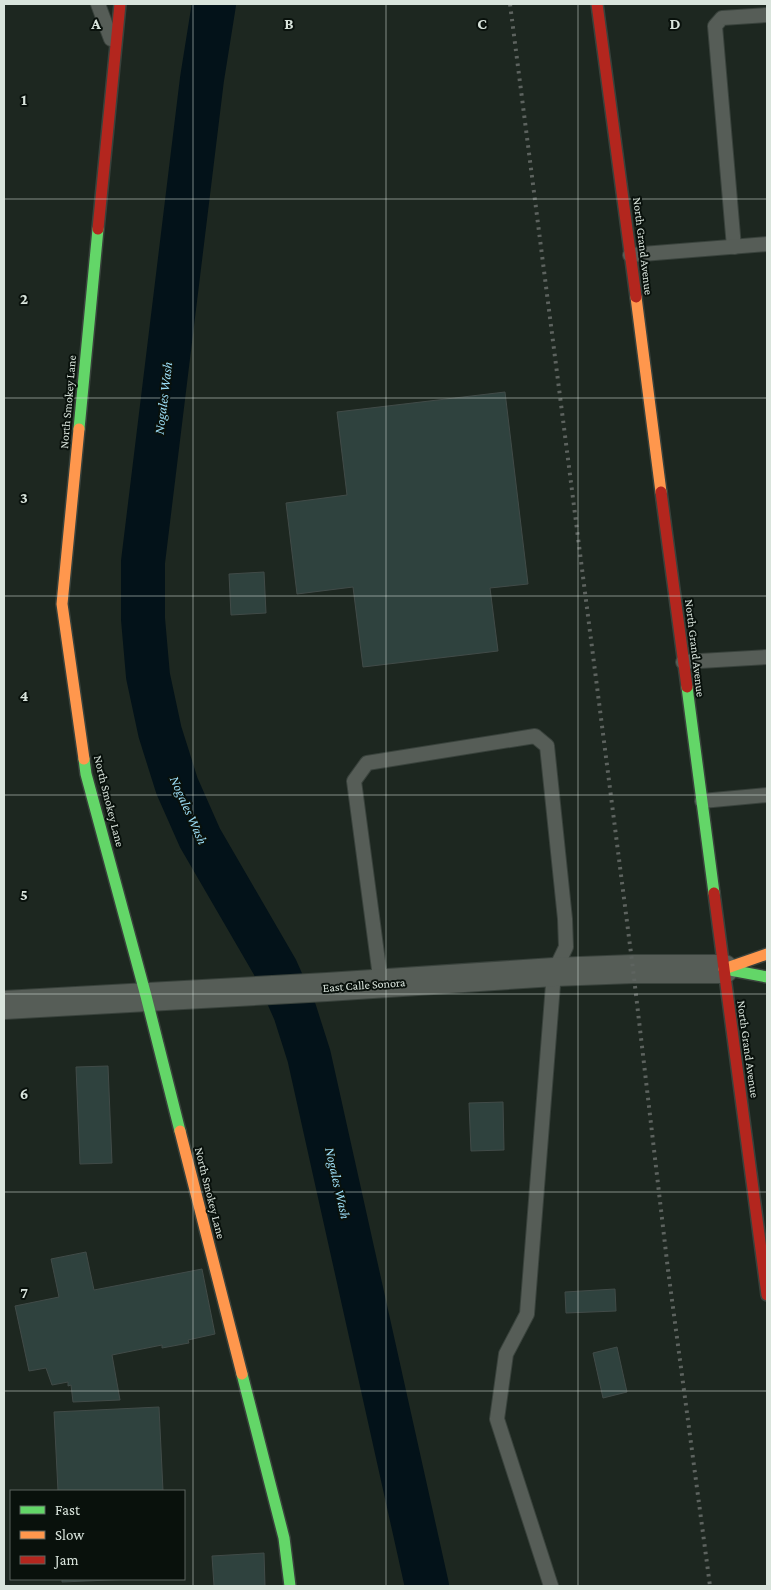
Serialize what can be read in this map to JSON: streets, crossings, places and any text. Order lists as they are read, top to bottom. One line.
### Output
{"streets":{"street":["North Grand Avenue","North Smokey Lane","East Calle Sonora"]},"crossings":[["North Grand Avenue","East Calle Sonora"],["North Smokey Lane","East Calle Sonora"]],"water":["Nogales Wash"],"legend":["Fast","Slow","Jam"],"grid":{"columns":["A","B","C","D"],"rows":["1","2","3","4","5","6","7"]}}
